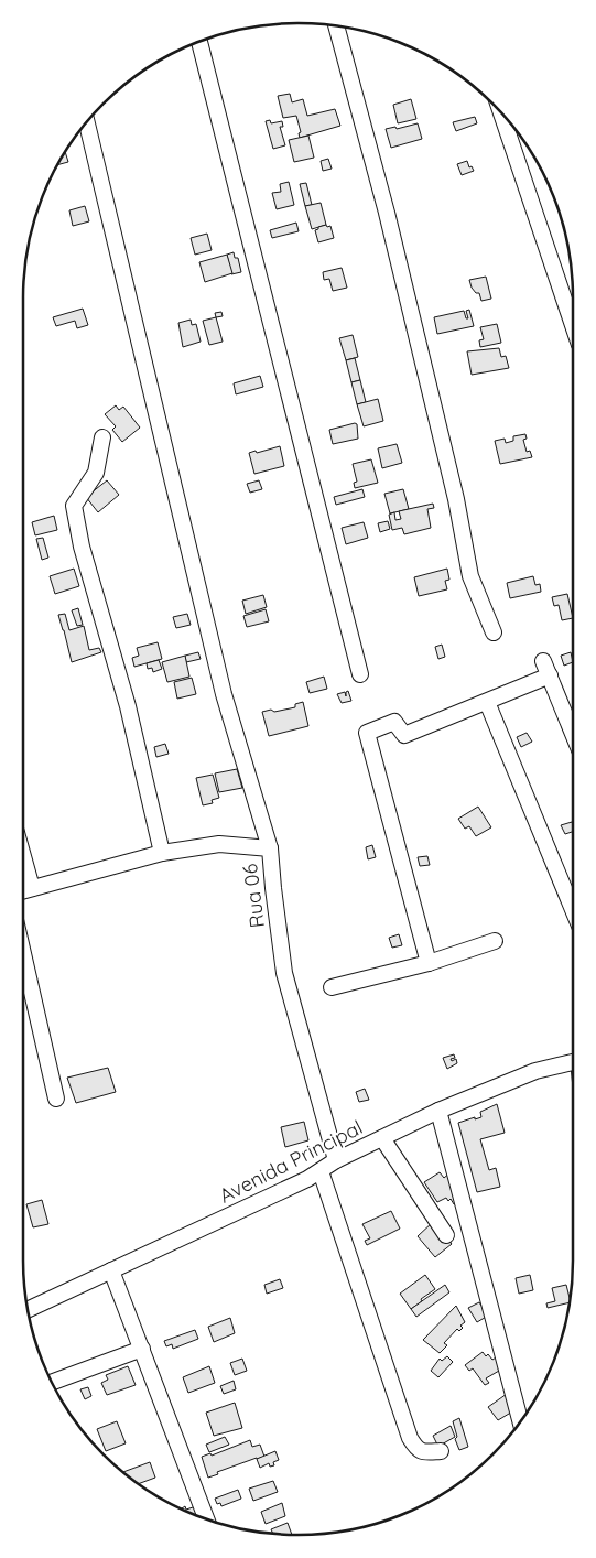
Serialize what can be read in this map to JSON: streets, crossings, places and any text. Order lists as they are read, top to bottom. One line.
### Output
{"streets":{"street":["Rua 06","Avenida Principal"]},"crossings":[["Rua 06","Avenida Principal"]]}
